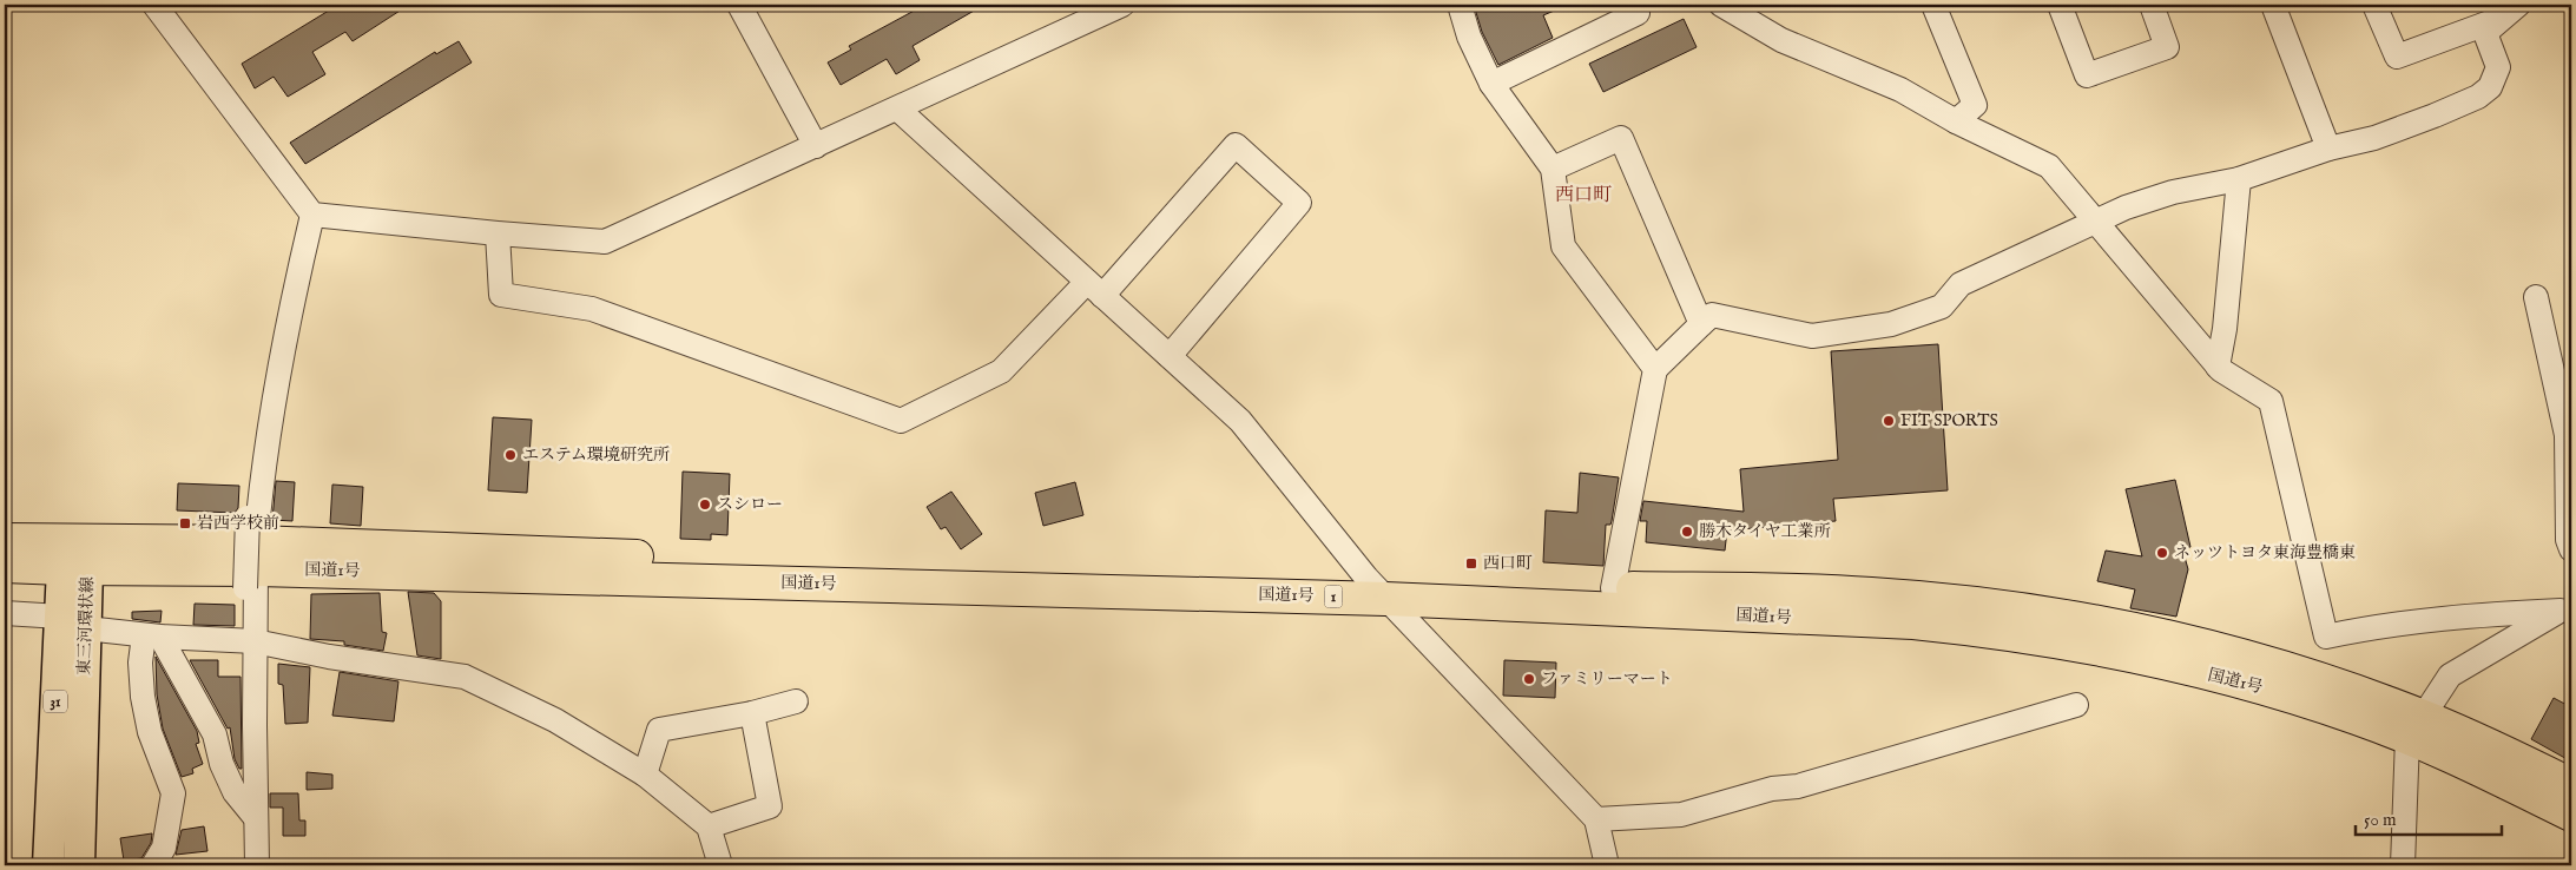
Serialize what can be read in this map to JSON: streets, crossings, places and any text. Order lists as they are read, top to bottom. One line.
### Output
{"streets":{"highway":["国道1号","1"],"main road":["東三河環状線","31"]},"crossings":[["国道1号","東三河環状線"]],"districts":["西口町"],"places":{"other":["FIT SPORTS","エステム環境研究所","スシロー","勝木タイヤ工業所","ネッツトヨタ東海豊橋東","ファミリーマート"],"transit":["岩西学校前","西口町"]},"scale_bar":"50 m"}
